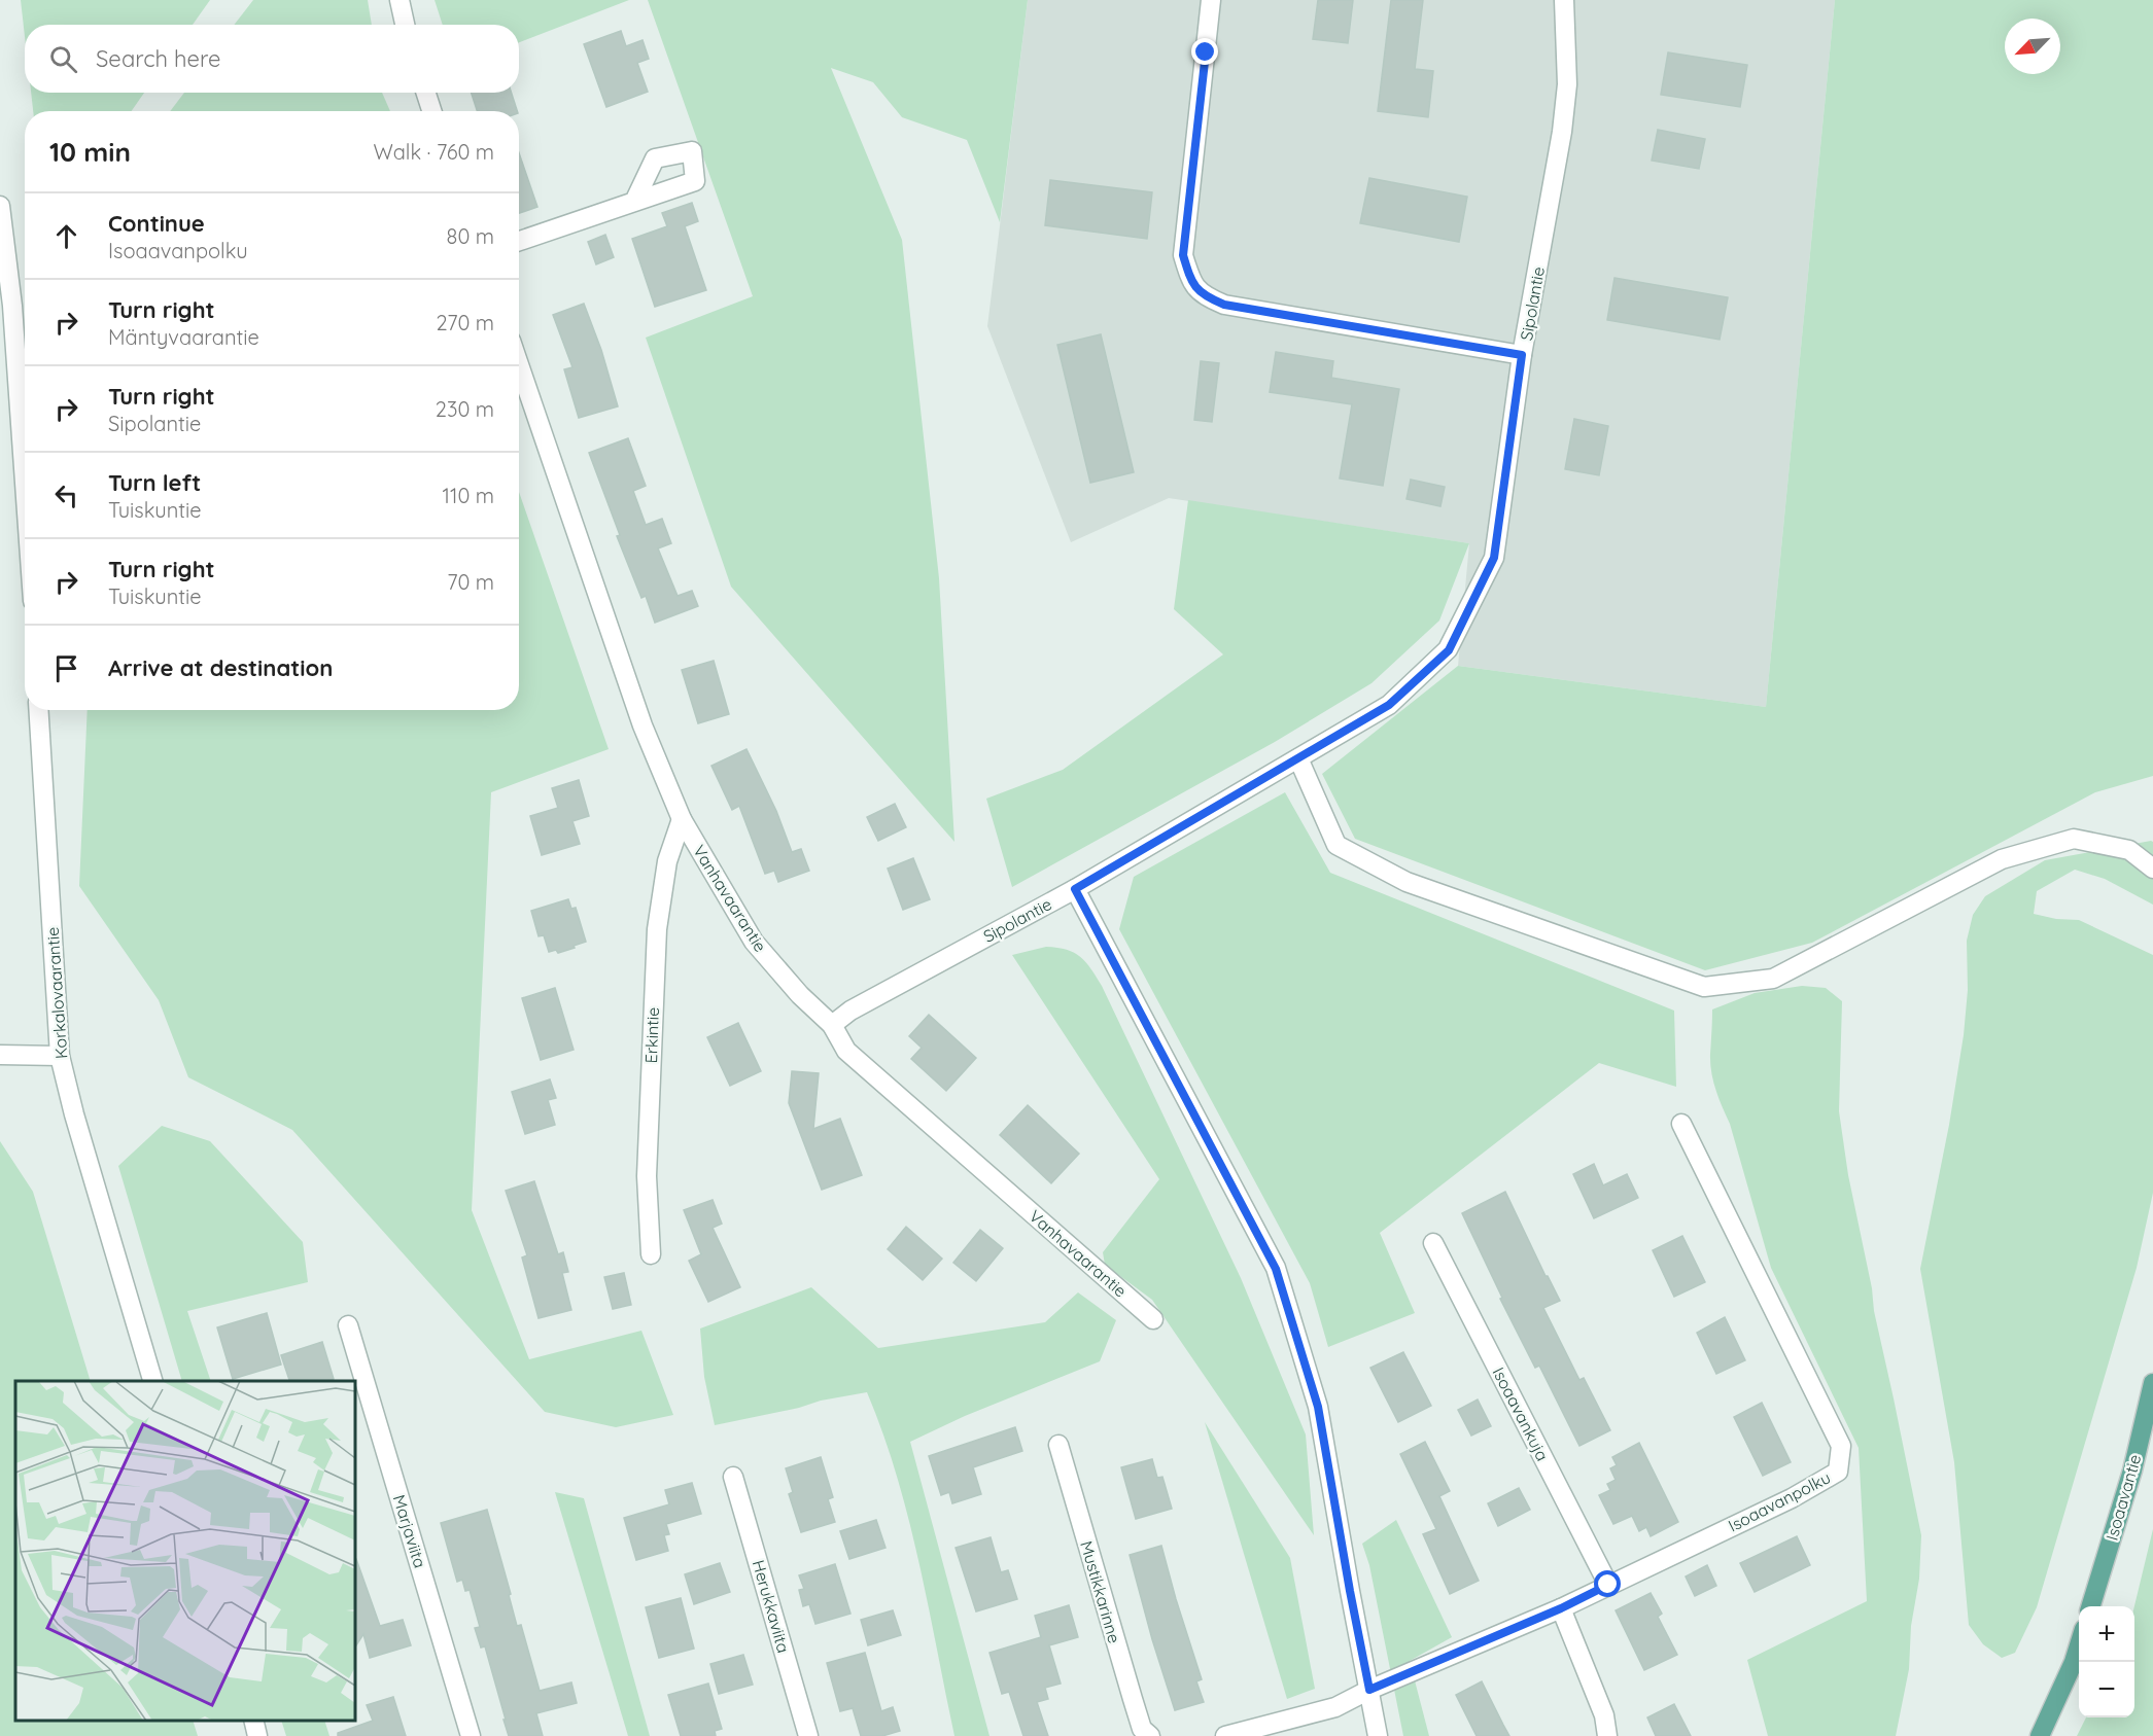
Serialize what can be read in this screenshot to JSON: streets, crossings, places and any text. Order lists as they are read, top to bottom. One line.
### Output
{"streets":{"main road":["Isoaavantie"],"street":["Sipolantie","Vanhavaarantie","Korkalovaarantie","Erkintie","Isoaavankuja","Isoaavanpolku","Marjaviita","Mustikkarinne","Herukkaviita"]},"crossings":[["Sipolantie","Vanhavaarantie"],["Vanhavaarantie","Erkintie"],["Isoaavankuja","Isoaavanpolku"]],"north":"bottom left","page":{"search":"Search here","heading":["10 min","Walk · 760 m"],"list":[["Continue","Isoaavanpolku","80 m"],["Turn right","Mäntyvaarantie","270 m"],["Turn right","Sipolantie","230 m"],["Turn left","Tuiskuntie","110 m"],["Turn right","Tuiskuntie","70 m"],"Arrive at destination"],"map_buttons":["+","−"]}}
